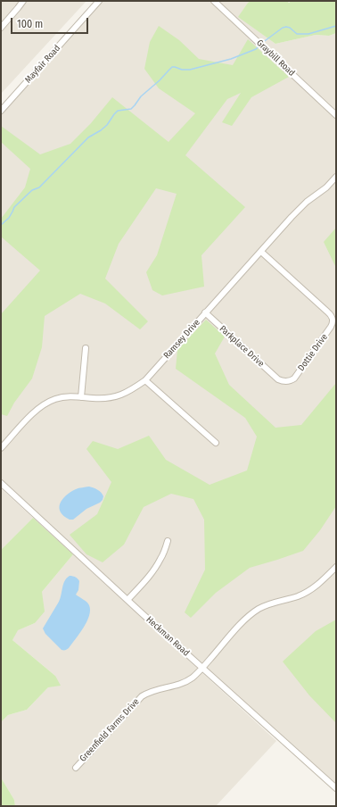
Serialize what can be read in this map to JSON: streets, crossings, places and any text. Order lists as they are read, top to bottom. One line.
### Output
{"streets":{"street":["Graybill Road","Mayfair Road","Ramsey Drive","Parkplace Drive","Dottie Drive","Heckman Road","Greenfield Farms Drive"]},"crossings":[["Ramsey Drive","Parkplace Drive"],["Ramsey Drive","Dottie Drive"],["Parkplace Drive","Dottie Drive"],["Heckman Road","Greenfield Farms Drive"]],"scale_bar":"100 m"}
